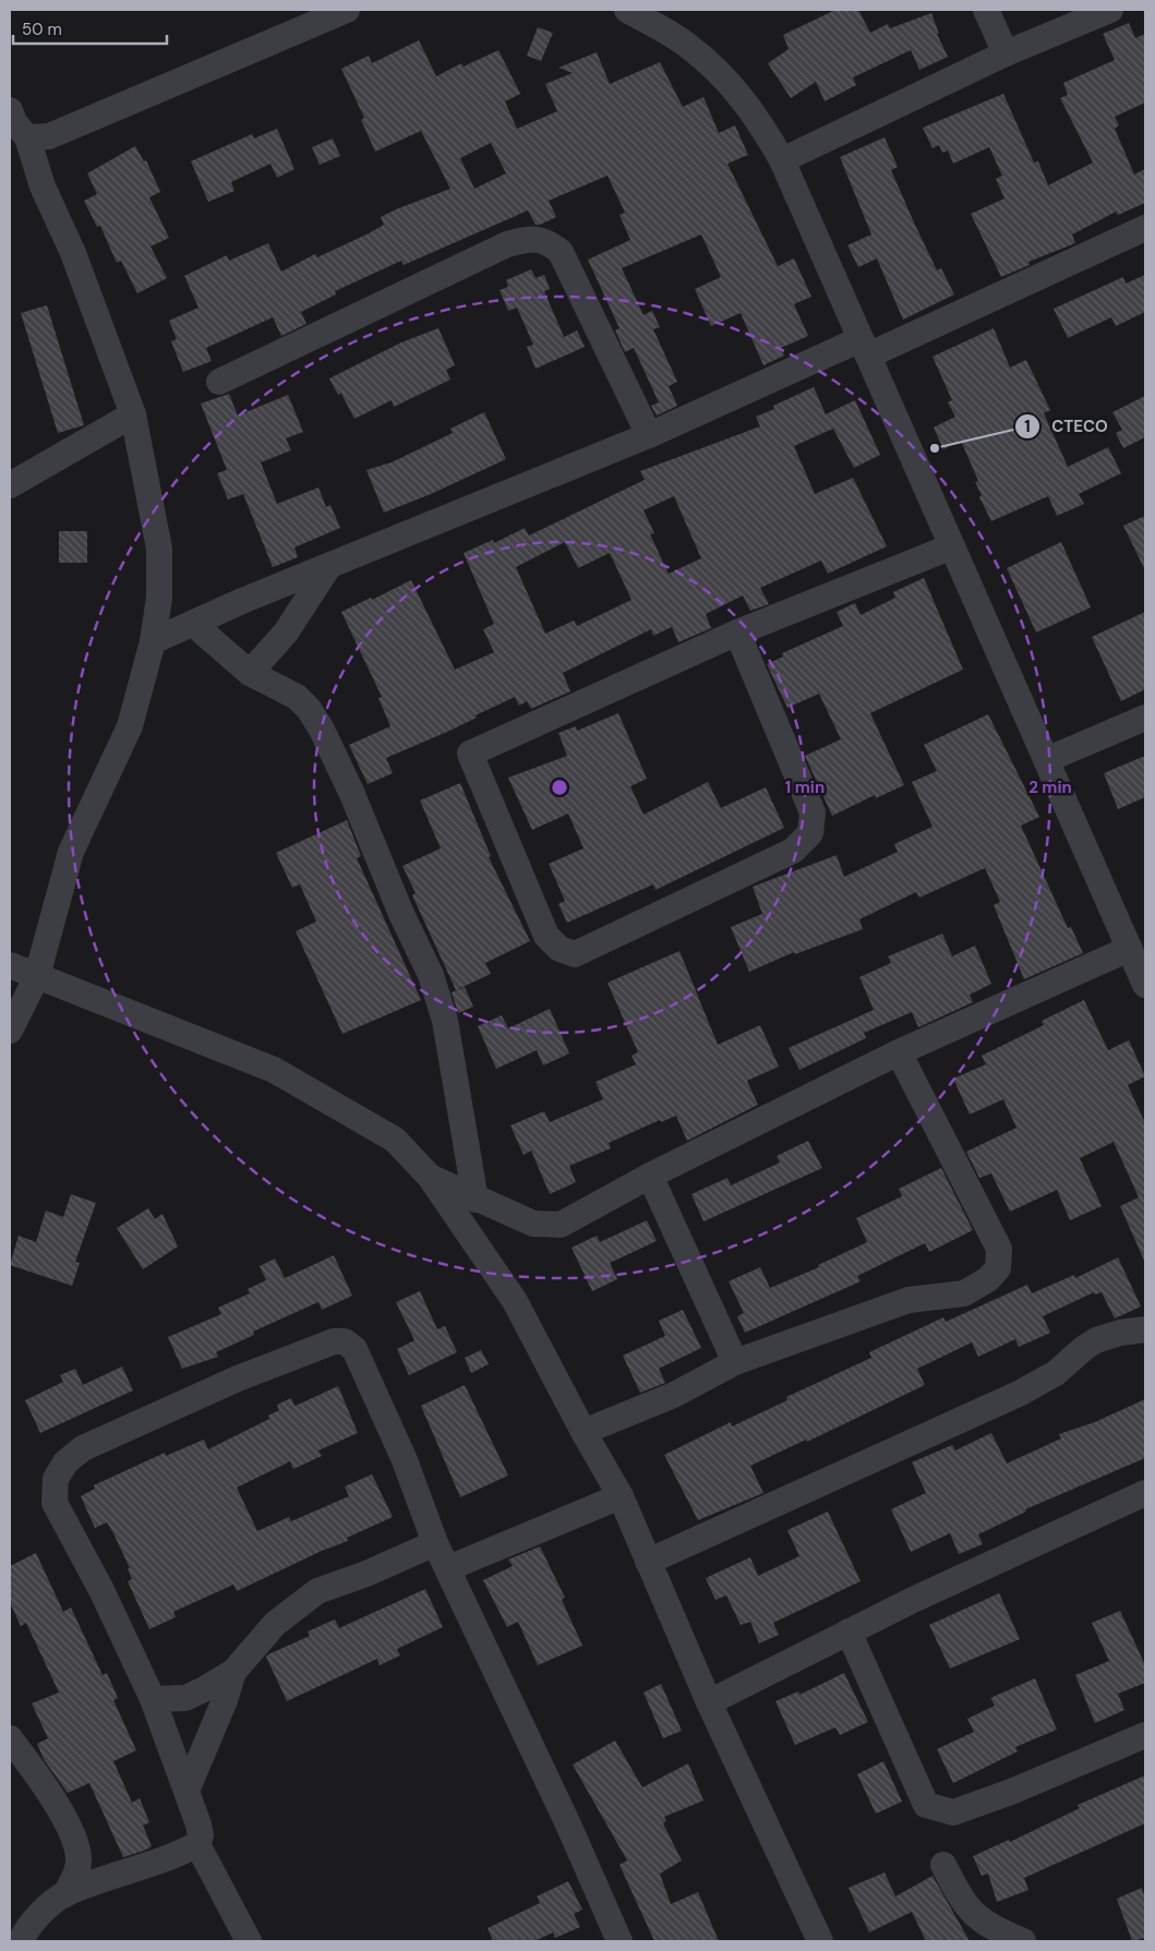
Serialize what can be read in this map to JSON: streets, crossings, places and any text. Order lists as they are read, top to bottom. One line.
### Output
{"places":["CTECO"],"scale_bar":"50 m","rings":["1 min","2 min"]}
